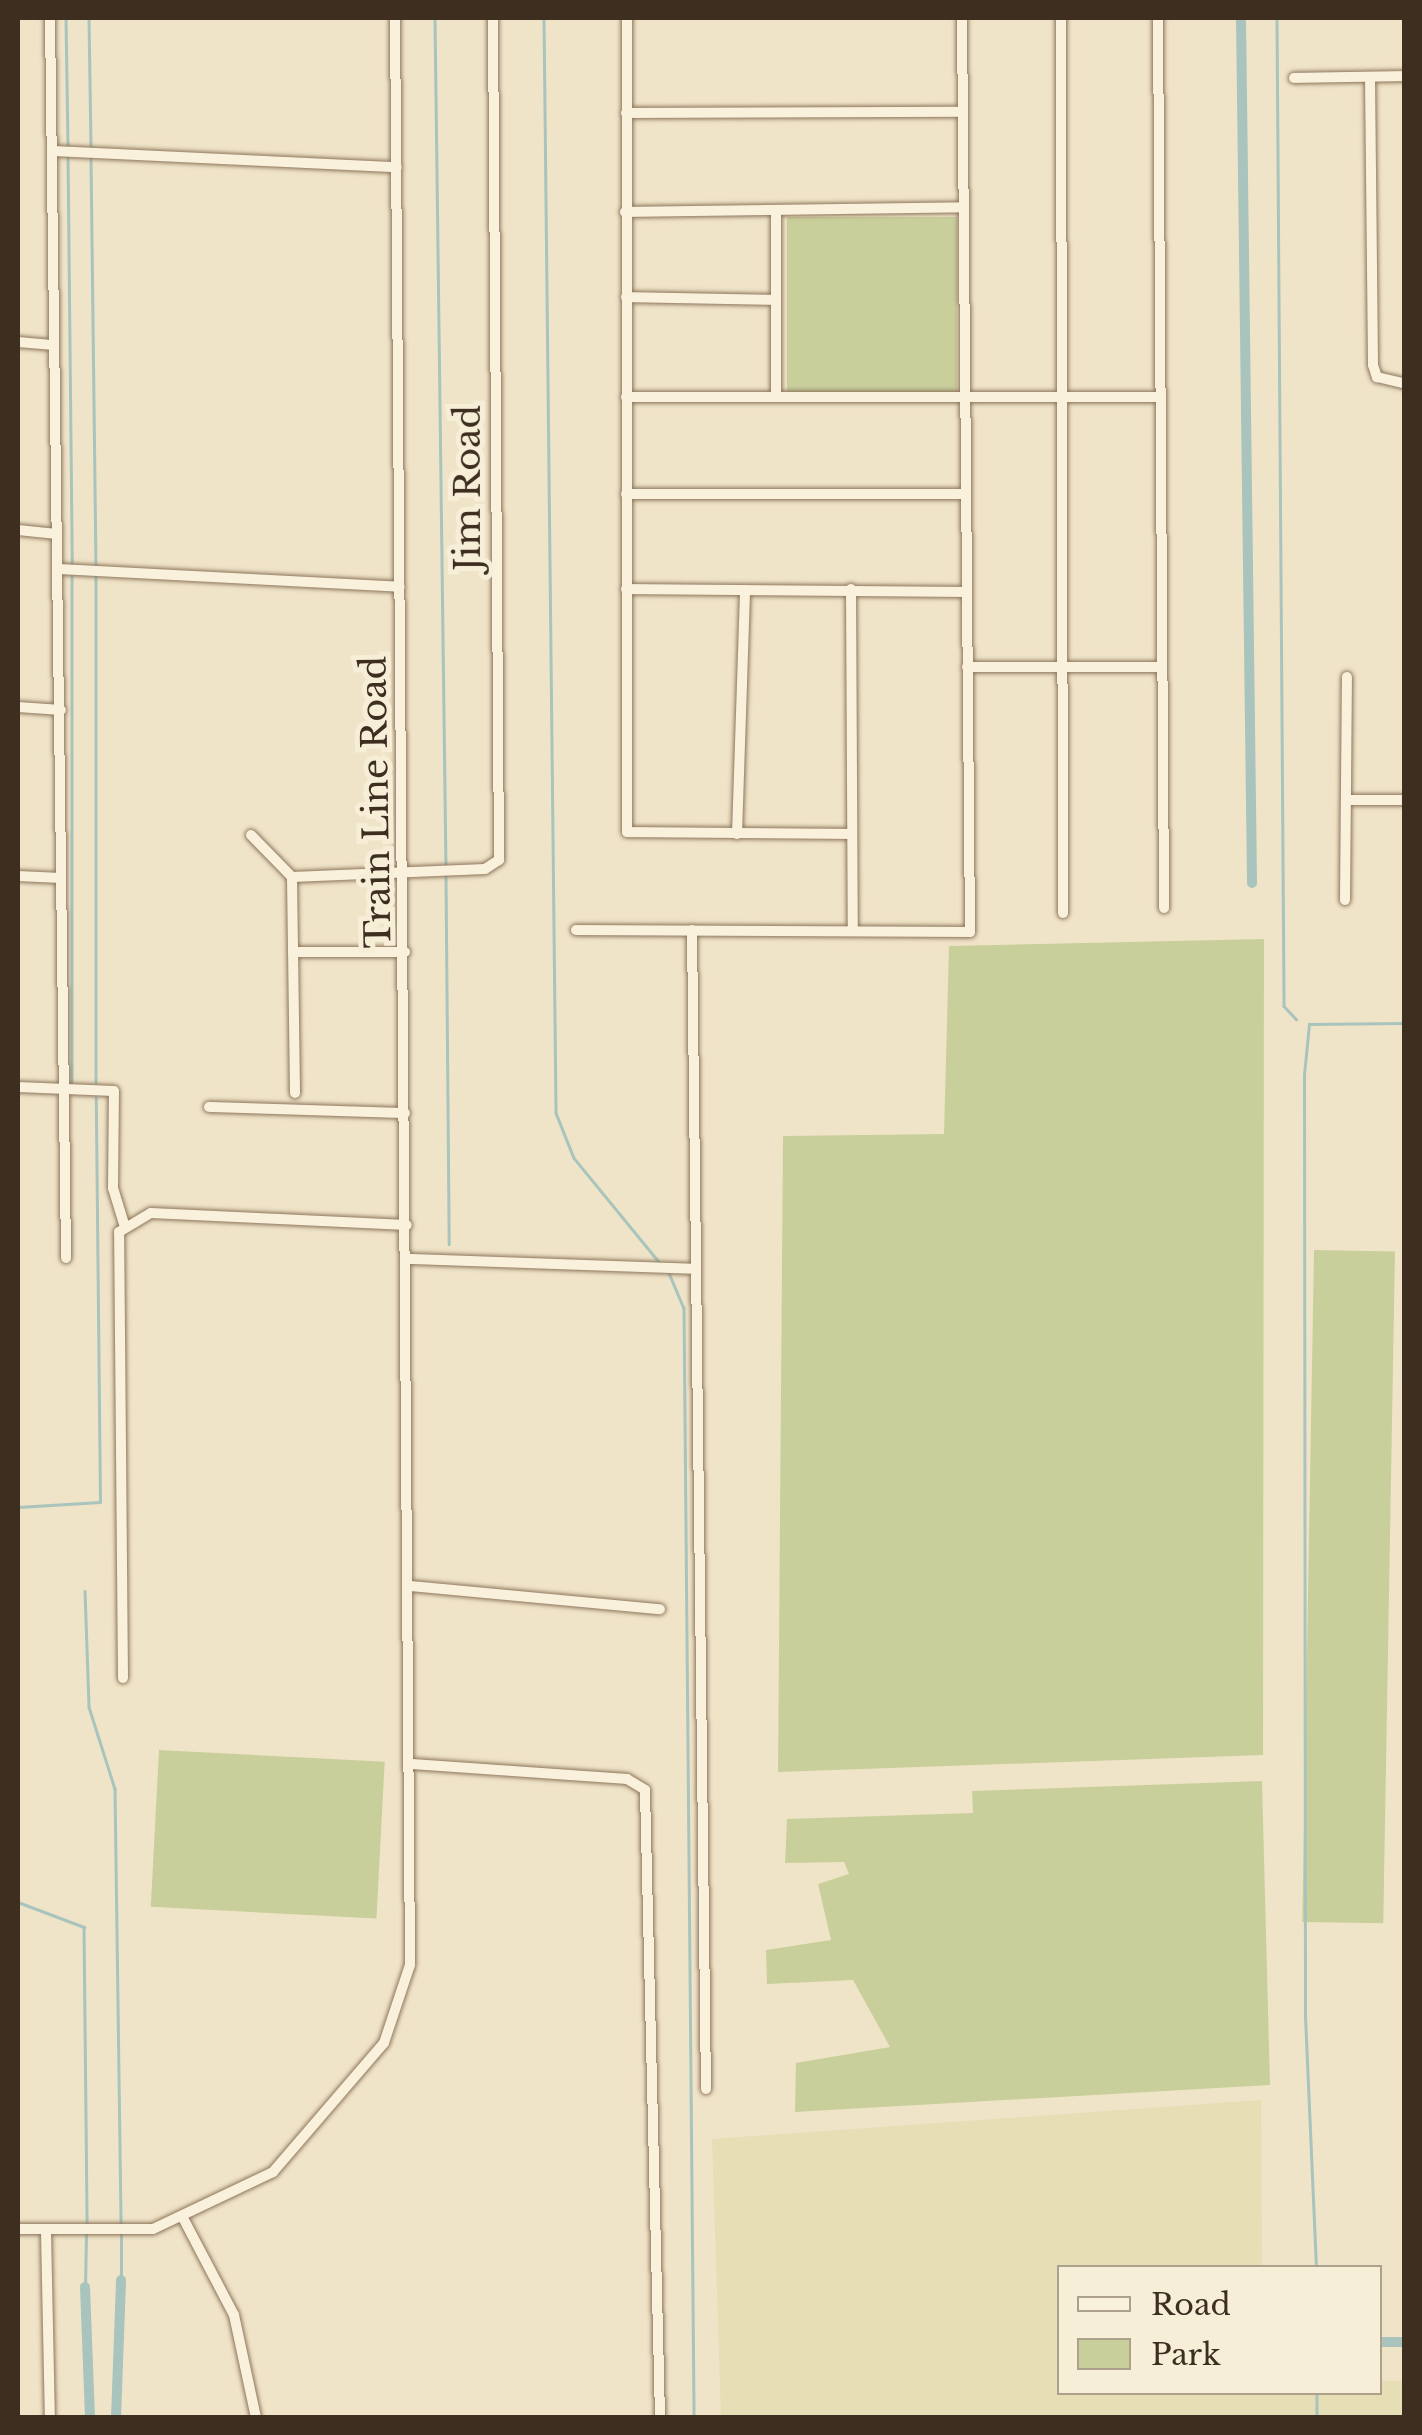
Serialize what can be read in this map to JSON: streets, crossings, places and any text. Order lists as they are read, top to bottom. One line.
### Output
{"streets":{"street":["Jim Road","Train Line Road"]},"crossings":[["Jim Road","Train Line Road"]],"legend":["Road","Park"]}
